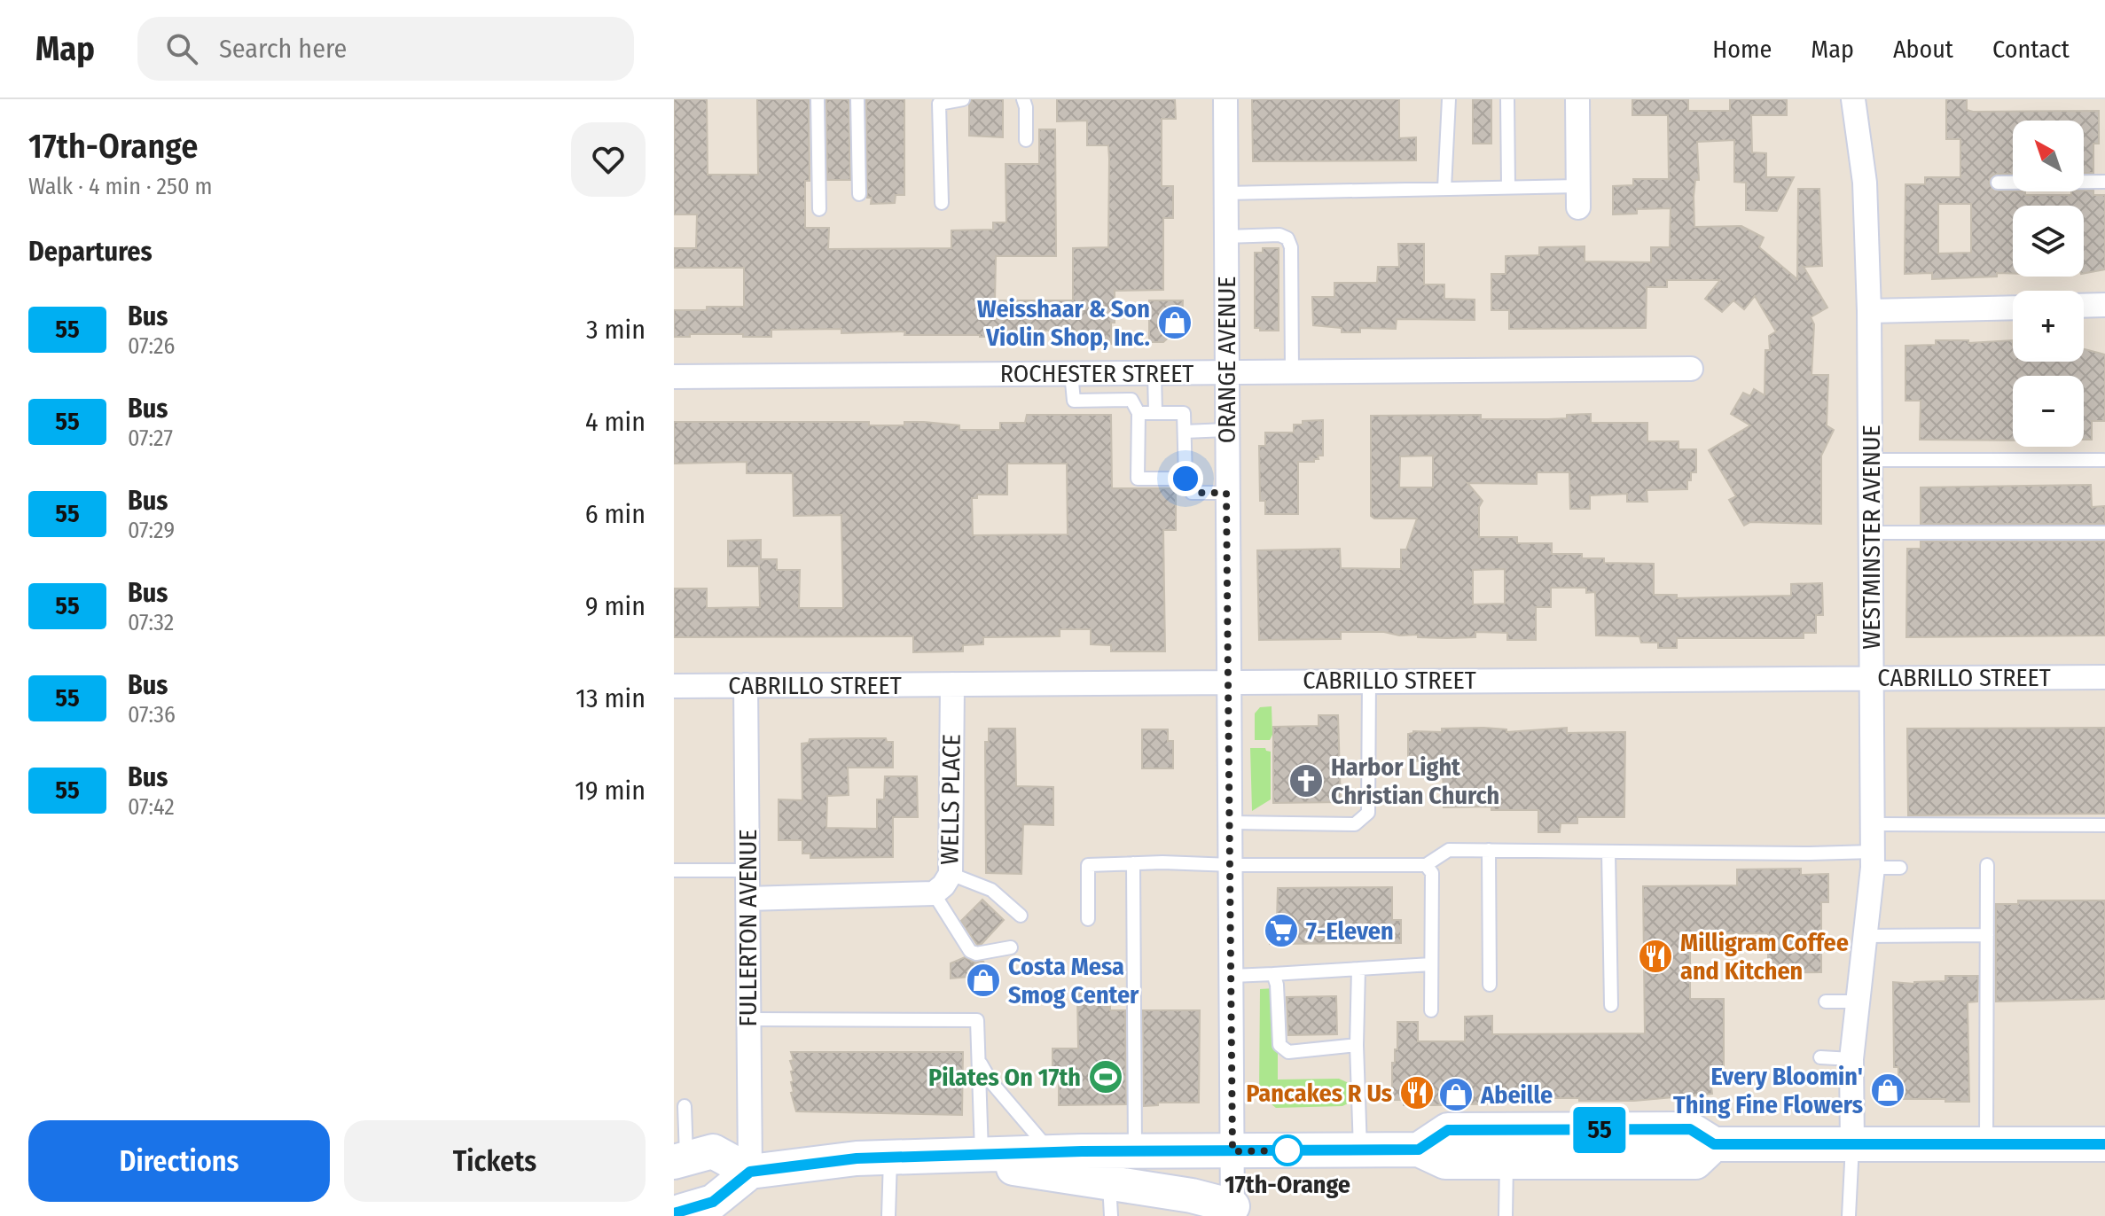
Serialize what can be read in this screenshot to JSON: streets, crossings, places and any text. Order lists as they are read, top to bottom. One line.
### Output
{"streets":{"street":["ORANGE AVENUE","ROCHESTER STREET","WESTMINSTER AVENUE","CABRILLO STREET","WELLS PLACE","FULLERTON AVENUE"]},"crossings":[["ORANGE AVENUE","ROCHESTER STREET"],["ORANGE AVENUE","CABRILLO STREET"],["WESTMINSTER AVENUE","CABRILLO STREET"],["CABRILLO STREET","WELLS PLACE"],["CABRILLO STREET","FULLERTON AVENUE"],["WELLS PLACE","FULLERTON AVENUE"]],"places":{"shop":["Weisshaar & Son Violin Shop, Inc.","Costa Mesa Smog Center","Every Bloomin' Thing Fine Flowers","Abeille"],"church":["Harbor Light Christian Church"],"supermarket":["7-Eleven"],"restaurant":["Milligram Coffee and Kitchen","Pancakes R Us"],"sports":["Pilates On 17th"],"other":["17th-Orange"]},"lines":["bus line 55"],"north":"top left","page":{"header":"Map","search":"Search here","nav":["Home","Map","About","Contact"],"heading":[["17th-Orange","Walk · 4 min · 250 m"],"Departures"],"on_map":"55","map_buttons":["+","−"],"list":[{"mark":"55","name":"Bus","note":"07:26","value":"3 min"},{"mark":"55","name":"Bus","note":"07:27","value":"4 min"},{"mark":"55","name":"Bus","note":"07:29","value":"6 min"},{"mark":"55","name":"Bus","note":"07:32","value":"9 min"},{"mark":"55","name":"Bus","note":"07:36","value":"13 min"},{"mark":"55","name":"Bus","note":"07:42","value":"19 min"}],"buttons":["Directions","Tickets"]}}
